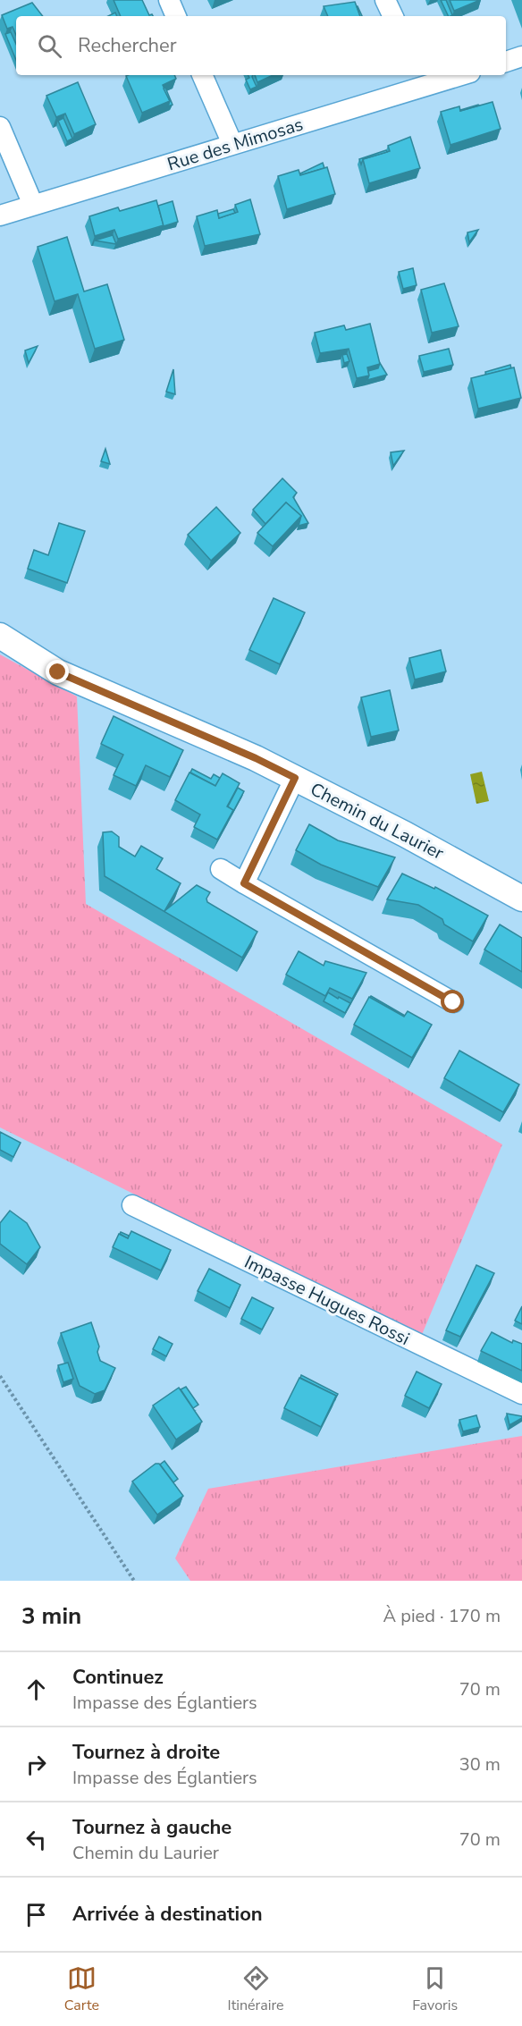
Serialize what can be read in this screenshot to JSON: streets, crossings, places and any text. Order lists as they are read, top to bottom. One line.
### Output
{"streets":{"street":["Rue des Mimosas","Chemin du Laurier","Impasse Hugues Rossi"]},"page":{"search":"Rechercher","heading":["3 min","À pied · 170 m"],"list":[["Continuez","Impasse des Églantiers","70 m"],["Tournez à droite","Impasse des Églantiers","30 m"],["Tournez à gauche","Chemin du Laurier","70 m"],"Arrivée à destination"],"nav":["Carte","Itinéraire","Favoris"]}}
